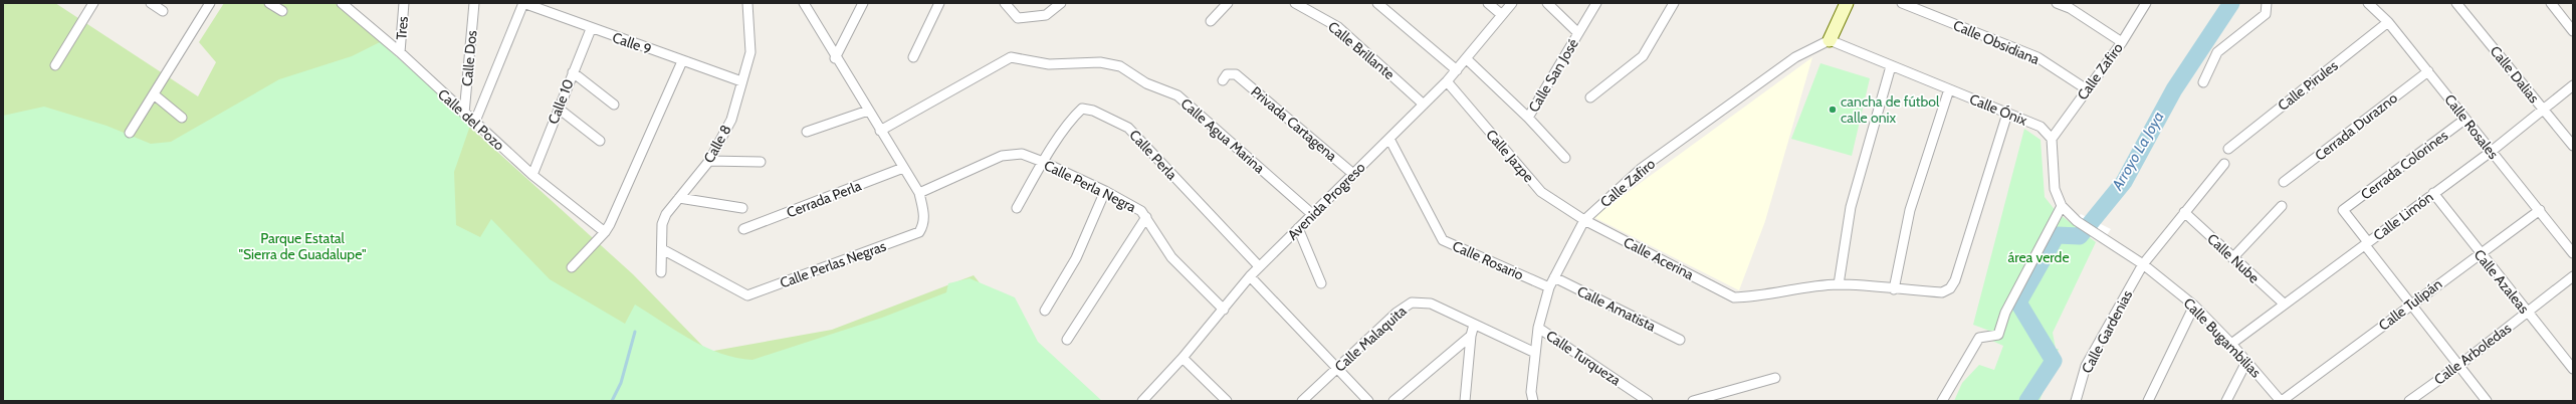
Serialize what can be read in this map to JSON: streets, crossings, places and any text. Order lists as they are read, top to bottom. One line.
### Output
{"streets":{"street":["Tres","Calle Obsidiana","Calle 9","Calle Brillante","Calle Dos","Calle Zafiro","Calle Dalias","Calle San José","Calle Pirules","Calle 10","Calle Ónix","Calle del Pozo","Privada Cartagena","Cerrada Durazno","Calle Rosales","Calle Agua Marina","Calle 8","Calle Perla","Calle Jazpe","Cerrada Colorines","Calle Perla Negra","Cerrada Perla","Avenida Progreso","Calle Limón","Calle Acerina","Calle Nube","Calle Rosario","Calle Perlas Negras","Calle Azaleas","Calle Tulipán","Calle Amatista","Calle Gardenias","Calle Bugambilias","Calle Malaquita","Calle Arboledas","Calle Turqueza"]},"crossings":[["Tres","Calle del Pozo"],["Calle Obsidiana","Calle Zafiro"],["Calle 9","Calle 10"],["Calle 9","Calle 8"],["Calle Brillante","Avenida Progreso"],["Calle Dos","Calle del Pozo"],["Calle Zafiro","Calle Ónix"],["Calle Zafiro","Calle Jazpe"],["Calle Zafiro","Calle Acerina"],["Calle Zafiro","Calle Rosario"],["Calle Zafiro","Calle Amatista"],["Calle Zafiro","Calle Malaquita"],["Calle Zafiro","Calle Turqueza"],["Calle Dalias","Calle Limón"],["Calle Pirules","Calle Rosales"],["Calle 10","Calle del Pozo"],["Privada Cartagena","Avenida Progreso"],["Cerrada Durazno","Calle Rosales"],["Calle Rosales","Cerrada Colorines"],["Calle Rosales","Calle Limón"],["Calle Rosales","Calle Tulipán"],["Calle Agua Marina","Avenida Progreso"],["Calle 8","Calle Perlas Negras"],["Calle Perla","Calle Perla Negra"],["Calle Perla","Avenida Progreso"],["Calle Jazpe","Avenida Progreso"],["Calle Jazpe","Calle Acerina"],["Cerrada Colorines","Calle Limón"],["Calle Perla Negra","Avenida Progreso"],["Calle Perla Negra","Calle Perlas Negras"],["Avenida Progreso","Calle Rosario"],["Calle Limón","Calle Nube"],["Calle Limón","Calle Azaleas"],["Calle Limón","Calle Bugambilias"],["Calle Azaleas","Calle Tulipán"],["Calle Azaleas","Calle Arboledas"],["Calle Tulipán","Calle Bugambilias"],["Calle Gardenias","Calle Bugambilias"]],"water":["Arroyo La Joya"],"parks":["Parque Estatal \"Sierra de Guadalupe\"","área verde"],"places":["cancha de fútbol calle onix"]}
